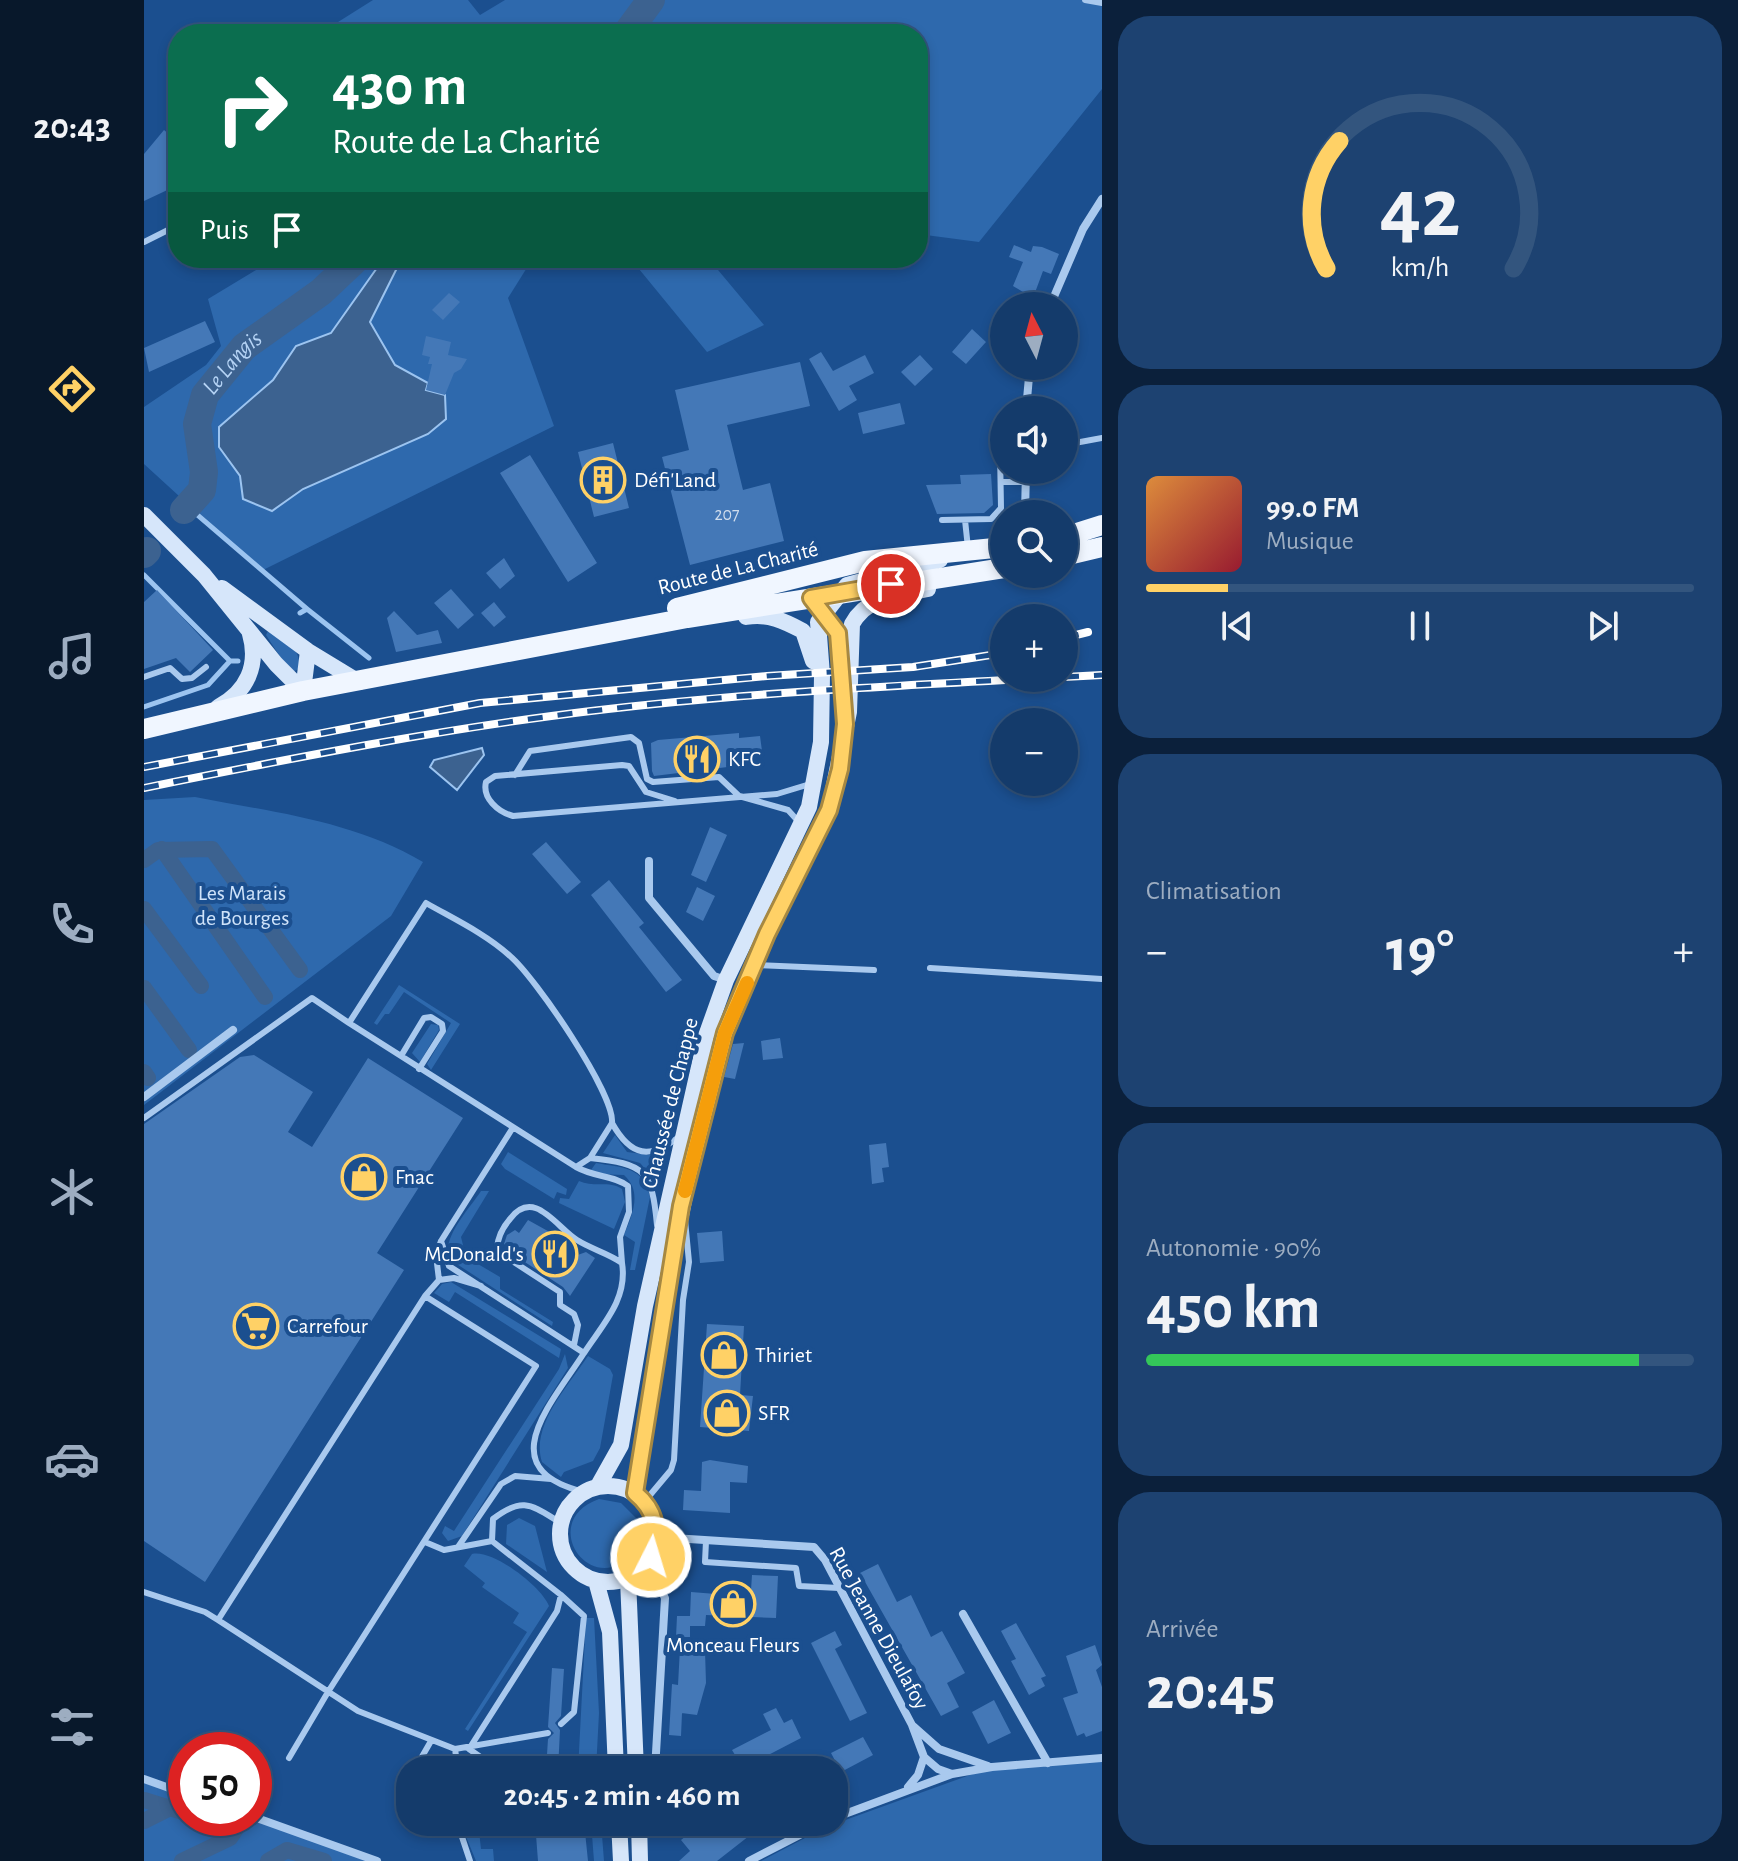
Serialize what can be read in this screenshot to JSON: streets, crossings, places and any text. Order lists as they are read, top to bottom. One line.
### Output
{"streets":{"main road":["Route de La Charité","Chaussée de Chappe"],"street":["Rue Jeanne Dieulafoy"]},"crossings":[["Route de La Charité","Chaussée de Chappe"]],"water":["Le Langis"],"parks":["Les Marais de Bourges"],"places":{"building":["Défi'Land"],"restaurant":["KFC","McDonald's"],"shop":["Fnac","Thiriet","SFR","Monceau Fleurs"],"supermarket":["Carrefour"]},"house_numbers":["207"],"north":"top","page":{"tabs":"20:43","turn":["430 m","Route de La Charité"],"then":"Puis","map_buttons":["+","−"],"song":["99.0 FM","Musique"],"tile":["Climatisation",["Autonomie · 90%","450 km"],["Arrivée","20:45"]],"heat":["−","19°","+"],"limit":"50","trip":"20:45 · 2 min · 460 m","gauge":["42","km/h"]}}
